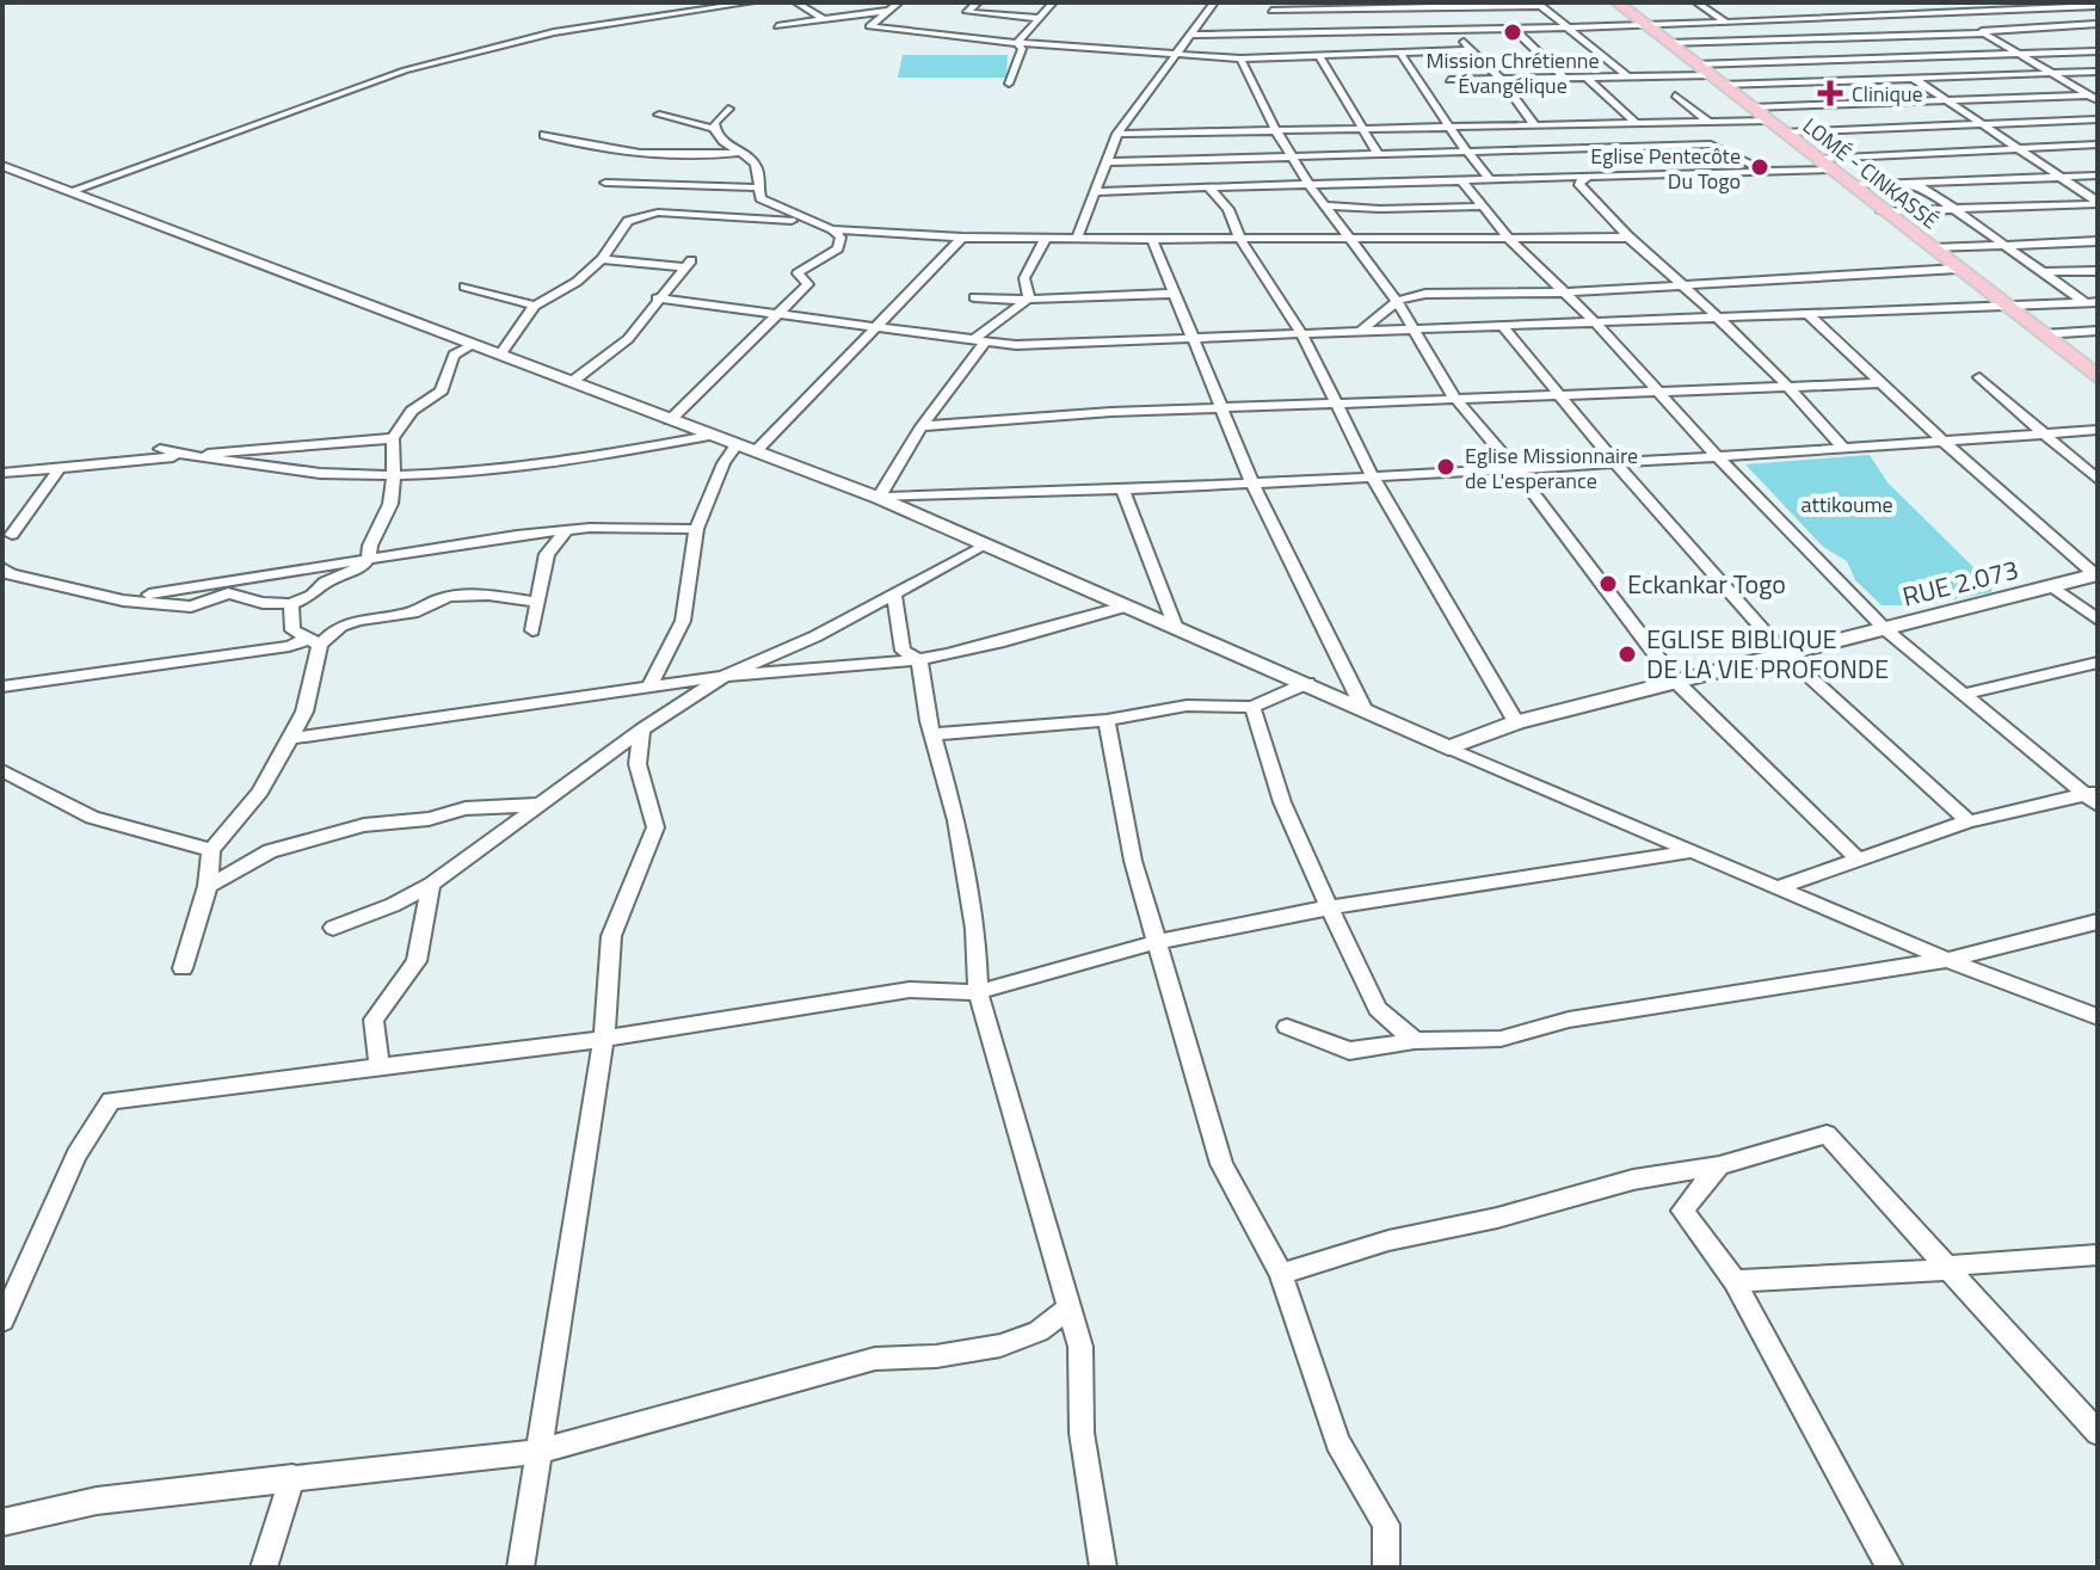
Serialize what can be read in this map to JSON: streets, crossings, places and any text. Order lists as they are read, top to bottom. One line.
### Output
{"streets":{"highway":["LOMÉ - CINKASSÉ"],"street":["RUE 2.073"]},"parks":["attikoume"],"places":{"other":["Mission Chrétienne Évangélique","Eglise Pentecôte Du Togo","Eglise Missionnaire de L'esperance","Eckankar Togo","EGLISE BIBLIQUE DE LA VIE PROFONDE"],"health":["Clinique"]}}
